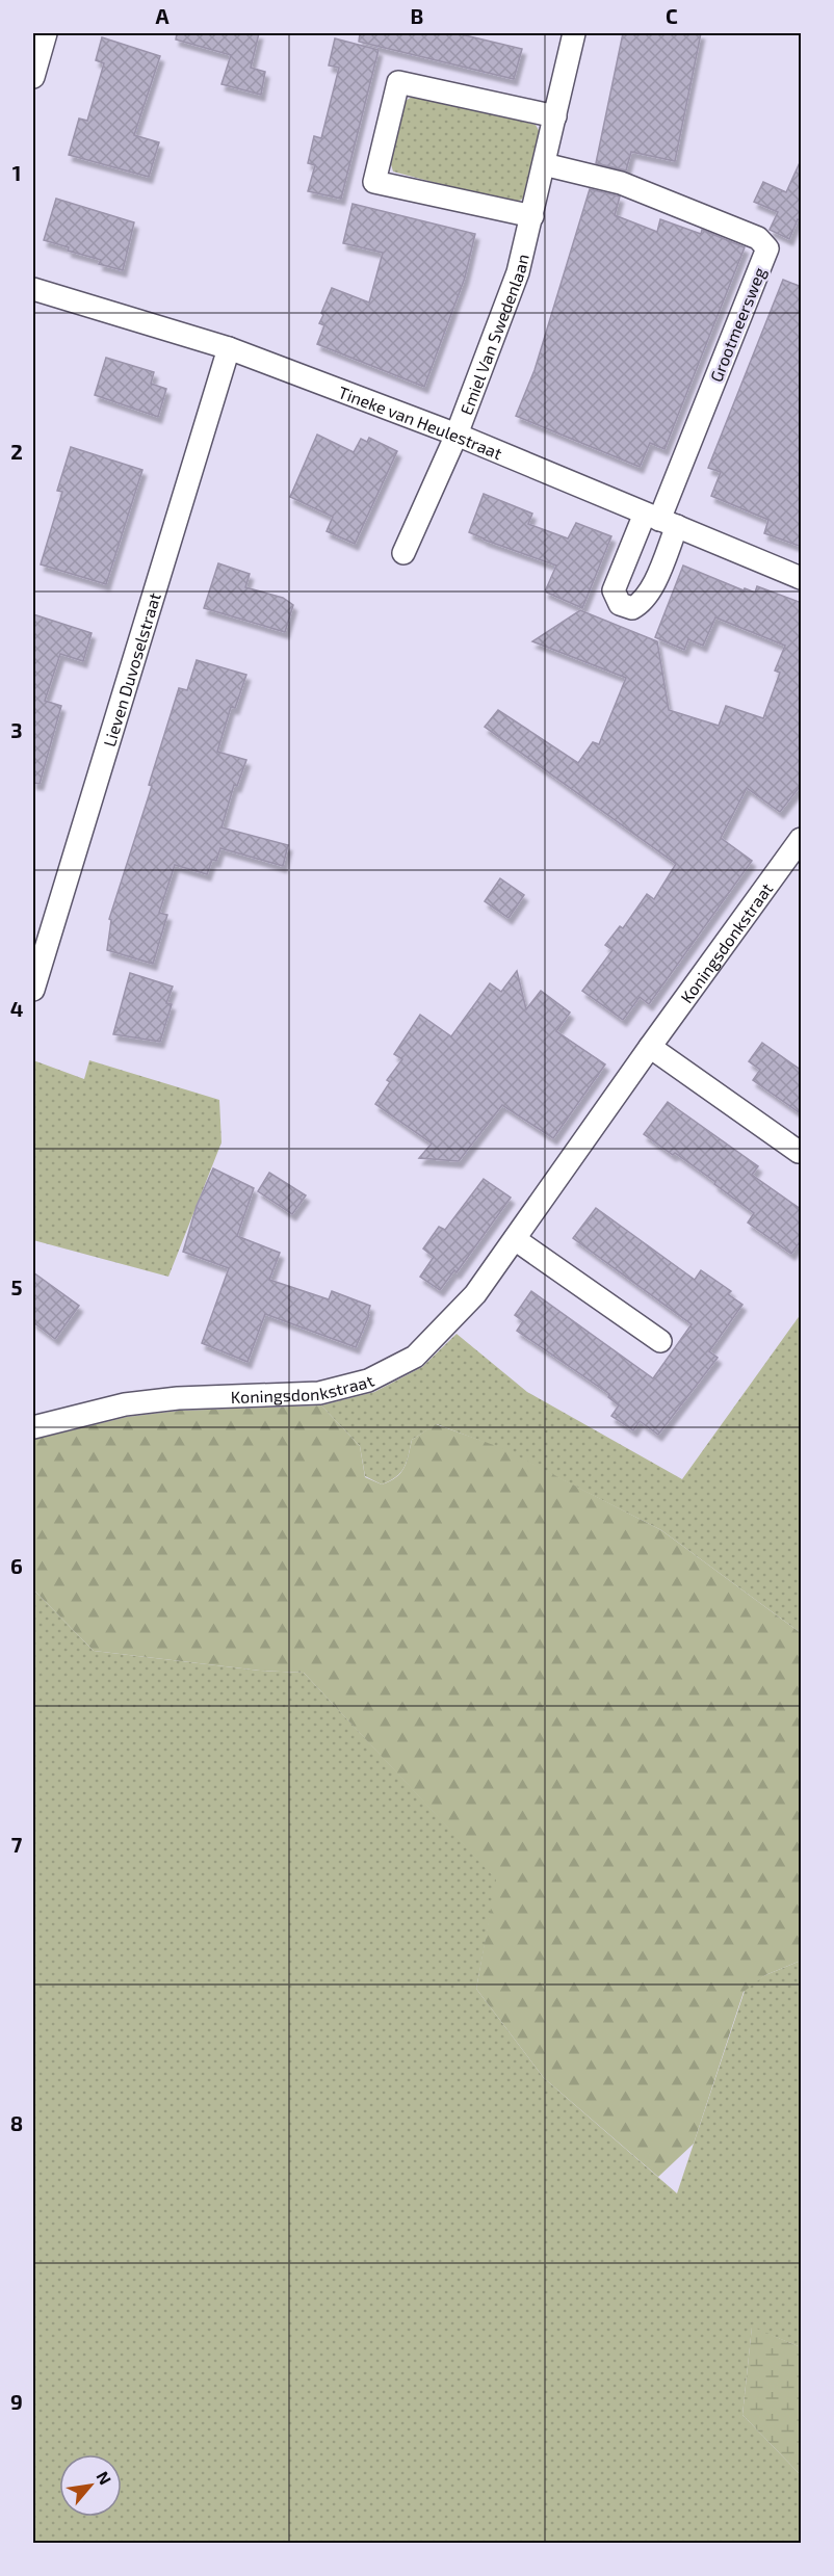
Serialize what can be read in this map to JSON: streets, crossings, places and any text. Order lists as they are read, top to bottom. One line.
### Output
{"streets":{"street":["Grootmeersweg","Emiel Van Swedenlaan","Tineke van Heulestraat","Lieven Duvoselstraat","Koningsdonkstraat"]},"crossings":[["Grootmeersweg","Emiel Van Swedenlaan"],["Grootmeersweg","Tineke van Heulestraat"],["Emiel Van Swedenlaan","Tineke van Heulestraat"],["Tineke van Heulestraat","Lieven Duvoselstraat"]],"north":"top right","grid":{"columns":["A","B","C"],"rows":["1","2","3","4","5","6","7","8","9"]}}
